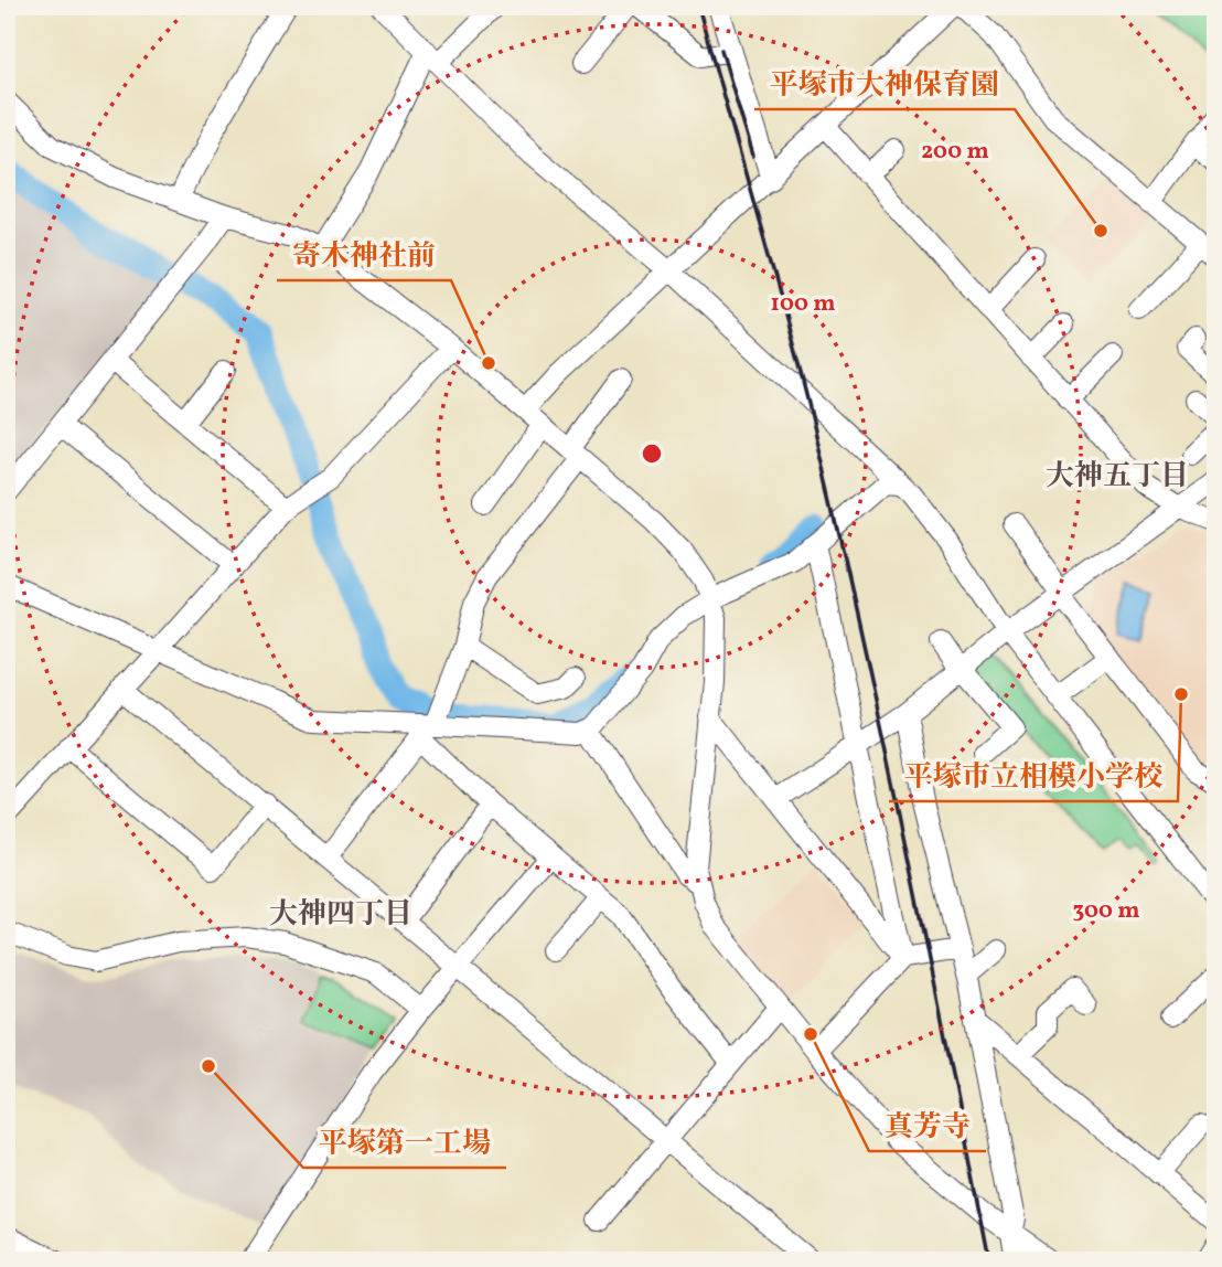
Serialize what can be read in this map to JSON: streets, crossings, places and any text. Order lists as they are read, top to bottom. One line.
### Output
{"districts":["大神五丁目","大神四丁目"],"places":["平塚市大神保育園","寄木神社前","平塚市立相模小学校","真芳寺","平塚第一工場"],"rings":["200 m","100 m","300 m"]}
